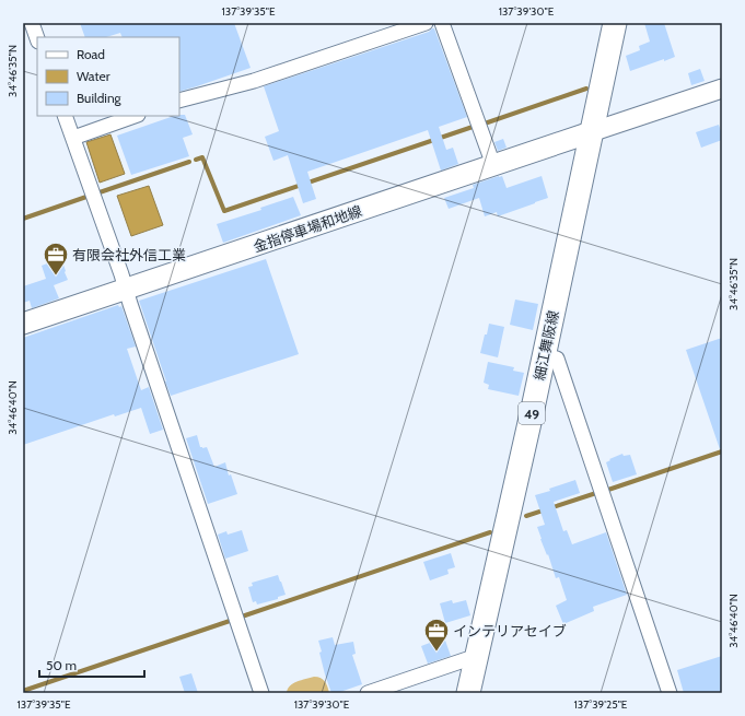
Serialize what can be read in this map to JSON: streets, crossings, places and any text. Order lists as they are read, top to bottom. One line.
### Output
{"streets":{"main road":["金指停車場和地線","細江舞阪線","49"]},"crossings":[["金指停車場和地線","細江舞阪線"]],"places":{"office":["有限会社外信工業","インテリアセイブ"]},"legend":["Road","Water","Building"],"scale_bar":"50 m","coordinates":["137°39'35\"E","137°39'30\"E","34°46'35\"N","34°46'40\"N","137°39'25\"E"]}
